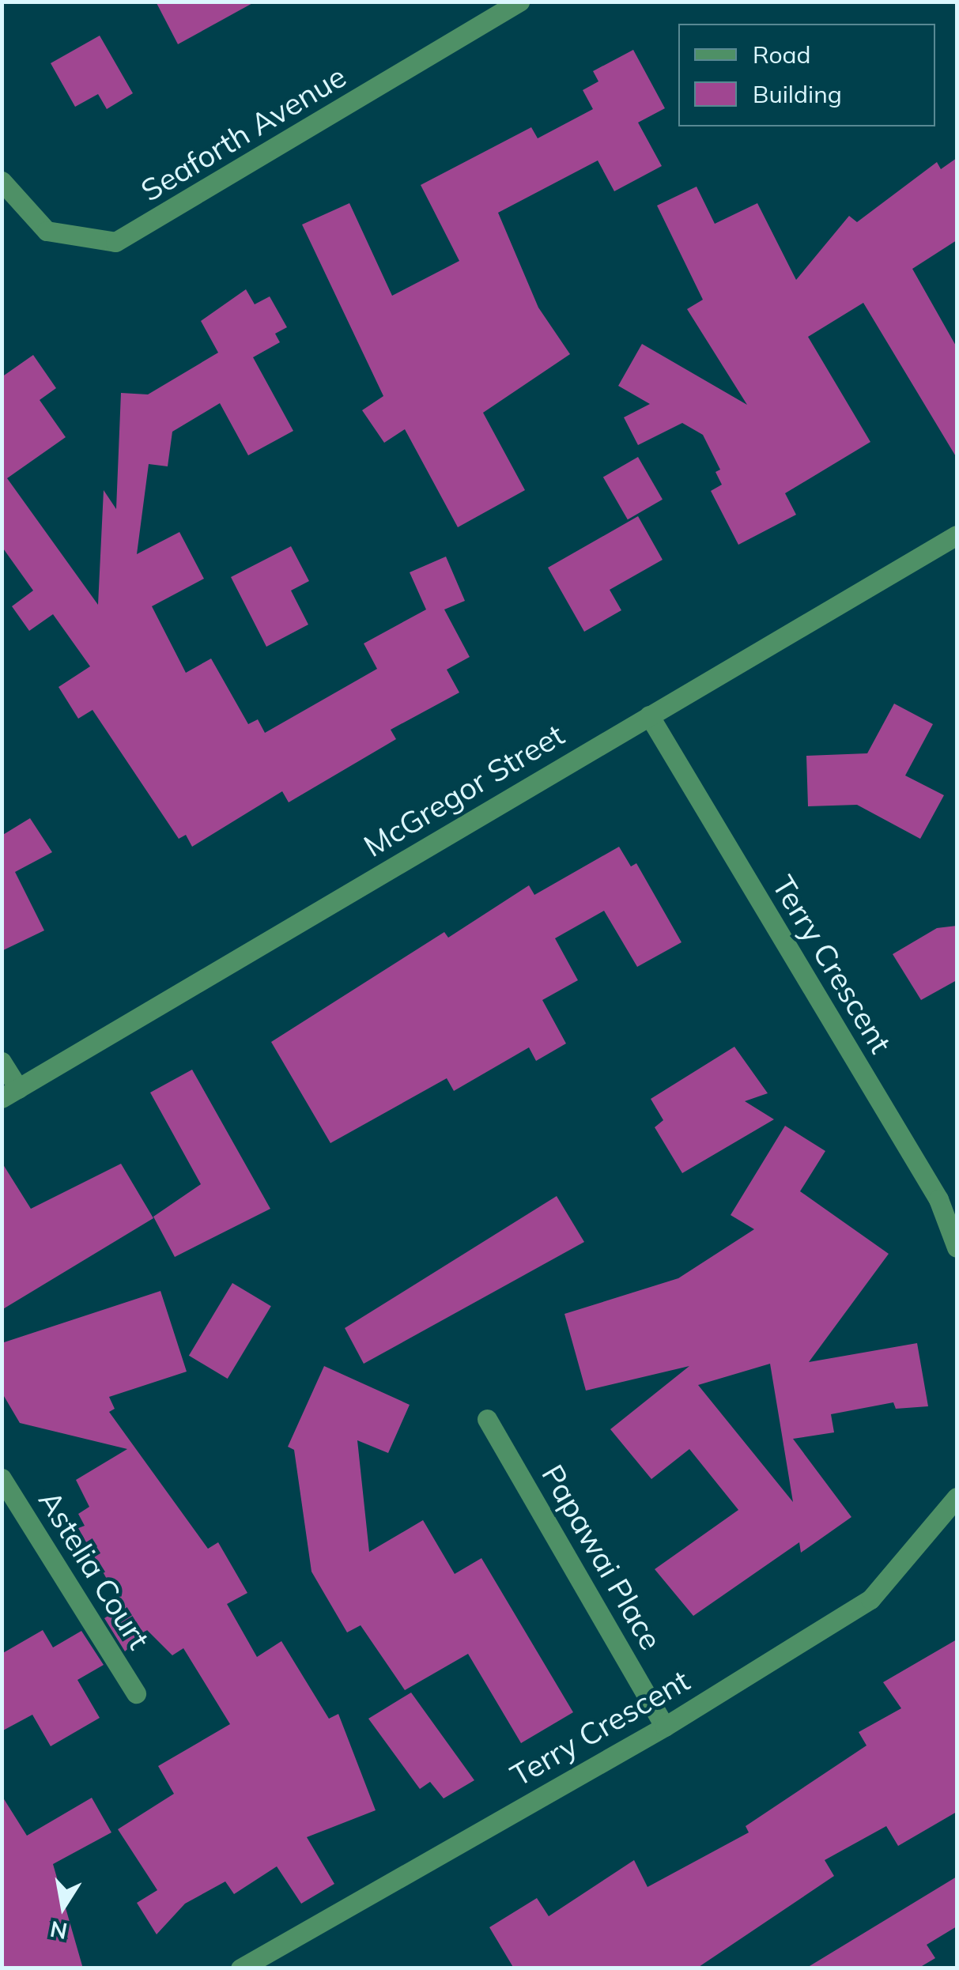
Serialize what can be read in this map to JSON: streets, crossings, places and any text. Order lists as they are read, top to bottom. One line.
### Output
{"streets":{"street":["Seaforth Avenue","McGregor Street","Terry Crescent","Papawai Place","Astelia Court"]},"crossings":[["McGregor Street","Terry Crescent"],["Terry Crescent","Papawai Place"]],"legend":["Road","Building"],"north":"bottom"}
